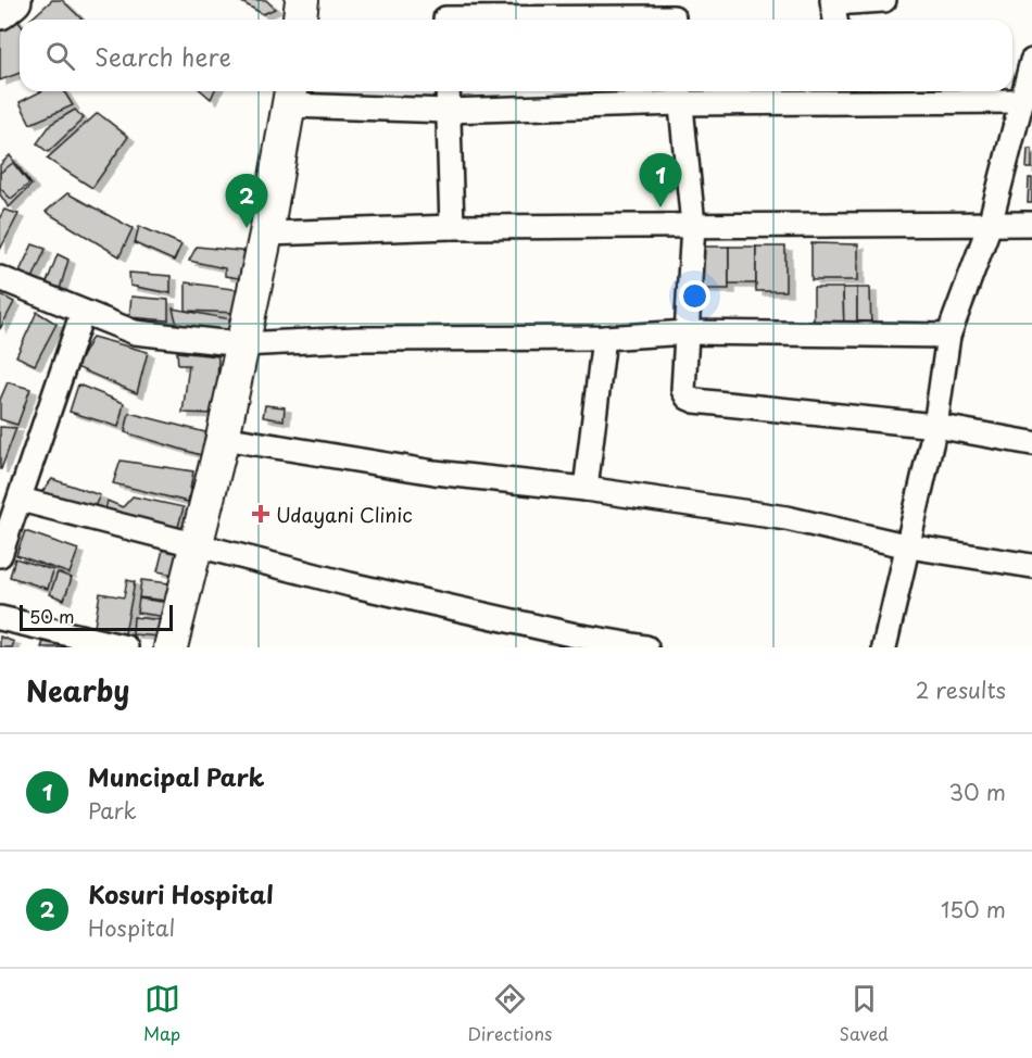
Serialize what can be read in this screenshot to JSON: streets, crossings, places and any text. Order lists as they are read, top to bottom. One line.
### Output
{"places":{"health":["Udayani Clinic"]},"scale_bar":"50 m","page":{"search":"Search here","pins":["1","2"],"scale":"50 m","heading":["Nearby","2 results"],"list":[{"mark":"1","name":"Muncipal Park","note":"Park","value":"30 m"},{"mark":"2","name":"Kosuri Hospital","note":"Hospital","value":"150 m"}],"nav":["Map","Directions","Saved"]}}
